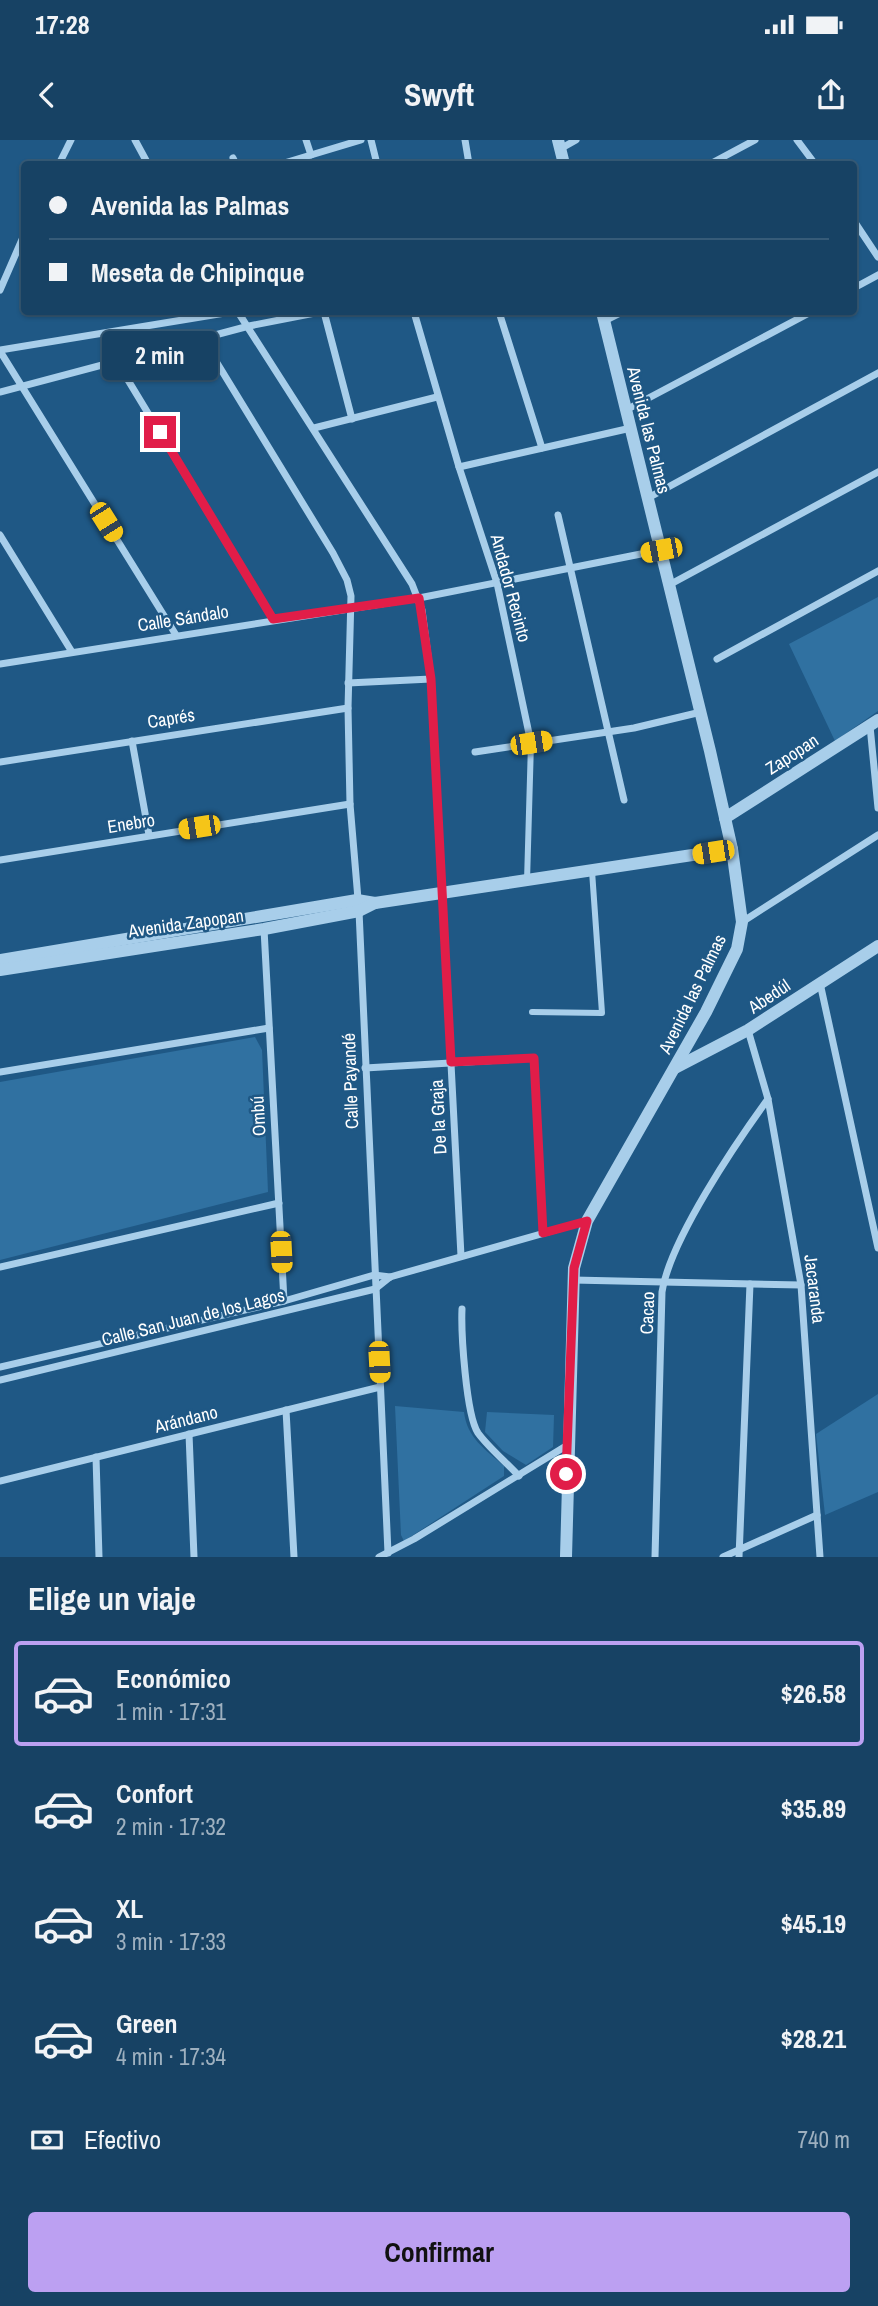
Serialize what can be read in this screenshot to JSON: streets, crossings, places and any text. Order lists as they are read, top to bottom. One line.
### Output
{"streets":{"street":["Avenida las Palmas","Andador Recinto","Calle Sándalo","Caprés","Zapopan","Enebro","Avenida Zapopan","Abedúl","Calle Payandé","Ombú","De la Graja","Jacaranda","Cacao","Calle San Juan de los Lagos","Arándano"]},"crossings":[["Avenida las Palmas","Calle Sándalo"],["Avenida las Palmas","Zapopan"],["Avenida las Palmas","Avenida Zapopan"],["Avenida las Palmas","Abedúl"],["Avenida las Palmas","Calle San Juan de los Lagos"],["Andador Recinto","Calle Sándalo"],["Andador Recinto","Avenida Zapopan"],["Calle Sándalo","Calle Payandé"],["Calle Sándalo","De la Graja"],["Caprés","Calle Payandé"],["Enebro","Calle Payandé"],["Avenida Zapopan","Calle Payandé"],["Avenida Zapopan","Ombú"],["Avenida Zapopan","De la Graja"],["Abedúl","Jacaranda"],["Calle Payandé","Calle San Juan de los Lagos"],["Calle Payandé","Arándano"],["Ombú","Calle San Juan de los Lagos"],["De la Graja","Calle San Juan de los Lagos"],["Jacaranda","Cacao"]],"page":{"status":"17:28","header":"Swyft","banner":["Avenida las Palmas","Meseta de Chipinque"],"bubble":"2 min","heading":"Elige un viaje","list":[{"name":"Económico","note":"1 min · 17:31","value":"$26.58"},{"name":"Confort","note":"2 min · 17:32","value":"$35.89"},{"name":"XL","note":"3 min · 17:33","value":"$45.19"},{"name":"Green","note":"4 min · 17:34","value":"$28.21"}],"pay":["Efectivo","740 m"],"buttons":"Confirmar"}}
